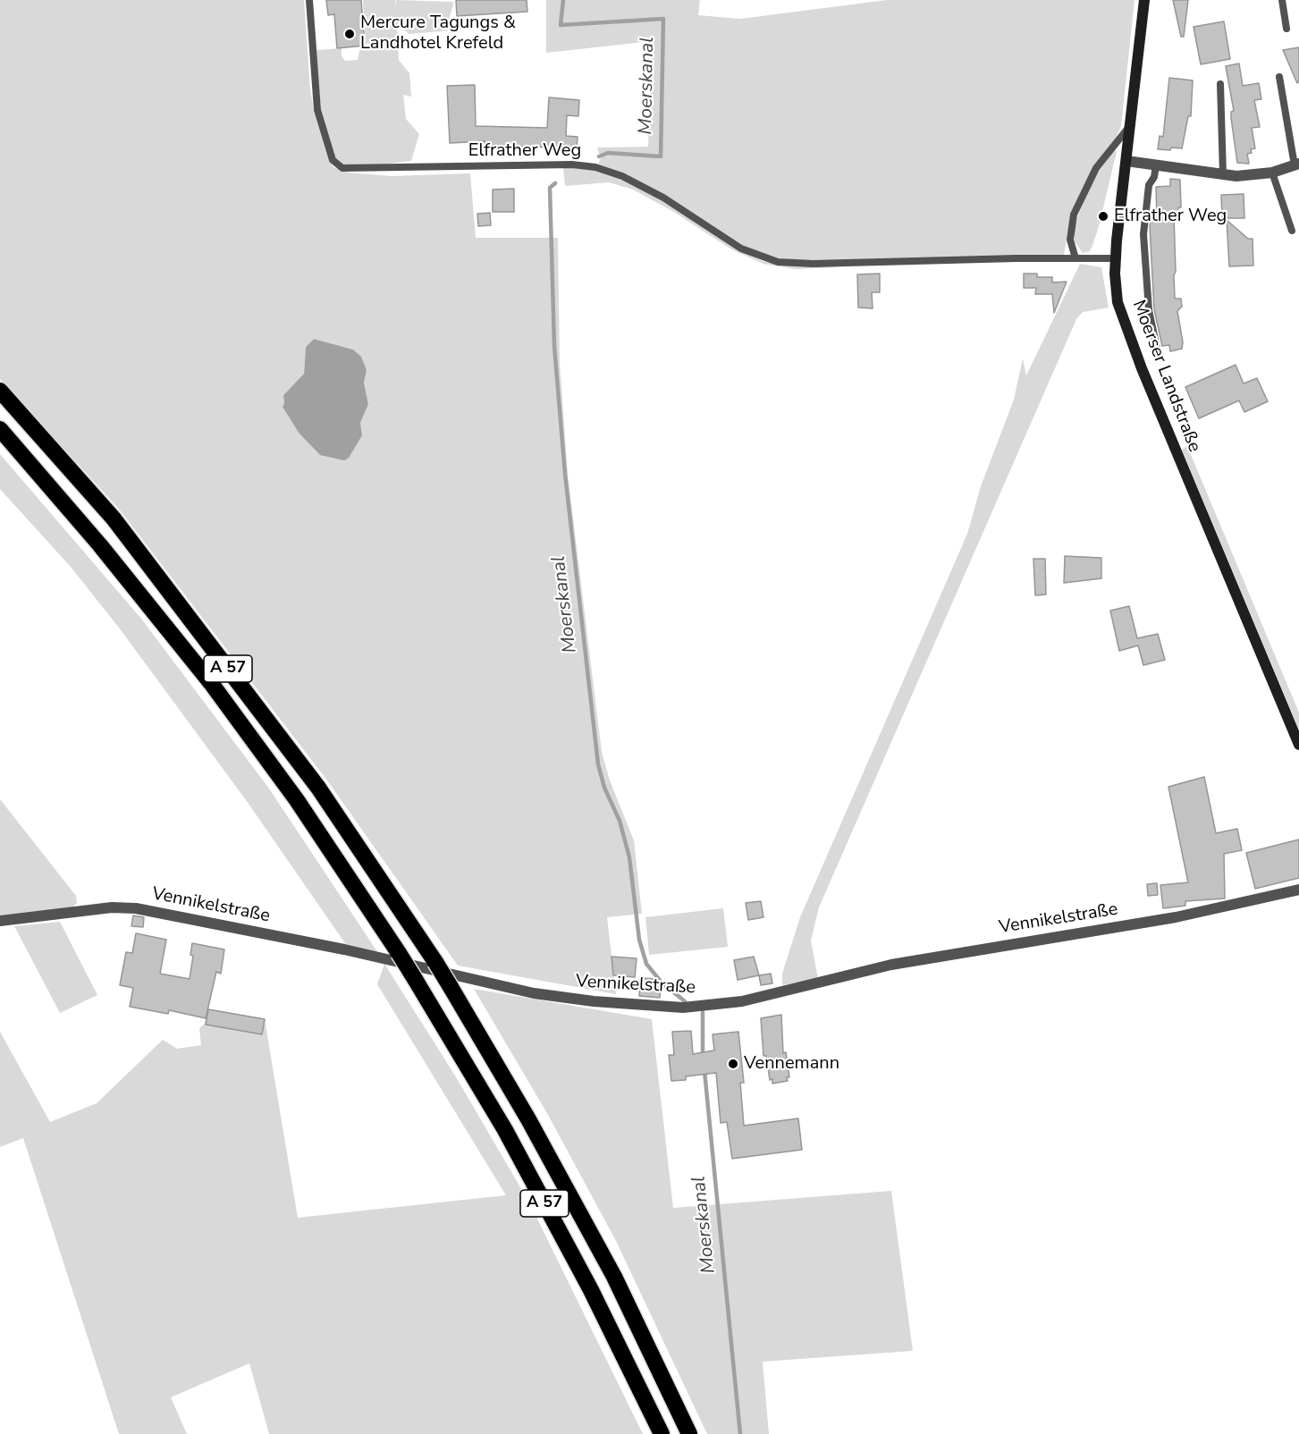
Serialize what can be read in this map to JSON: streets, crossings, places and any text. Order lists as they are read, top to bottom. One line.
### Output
{"streets":{"highway":["A 57"],"main road":["Moerser Landstraße"],"street":["Vennikelstraße"],"lane":["Elfrather Weg"]},"crossings":[["Elfrather Weg","Moerser Landstraße"]],"water":["Moerskanal"],"places":["Mercure Tagungs & Landhotel Krefeld","Elfrather Weg","Vennemann"]}
